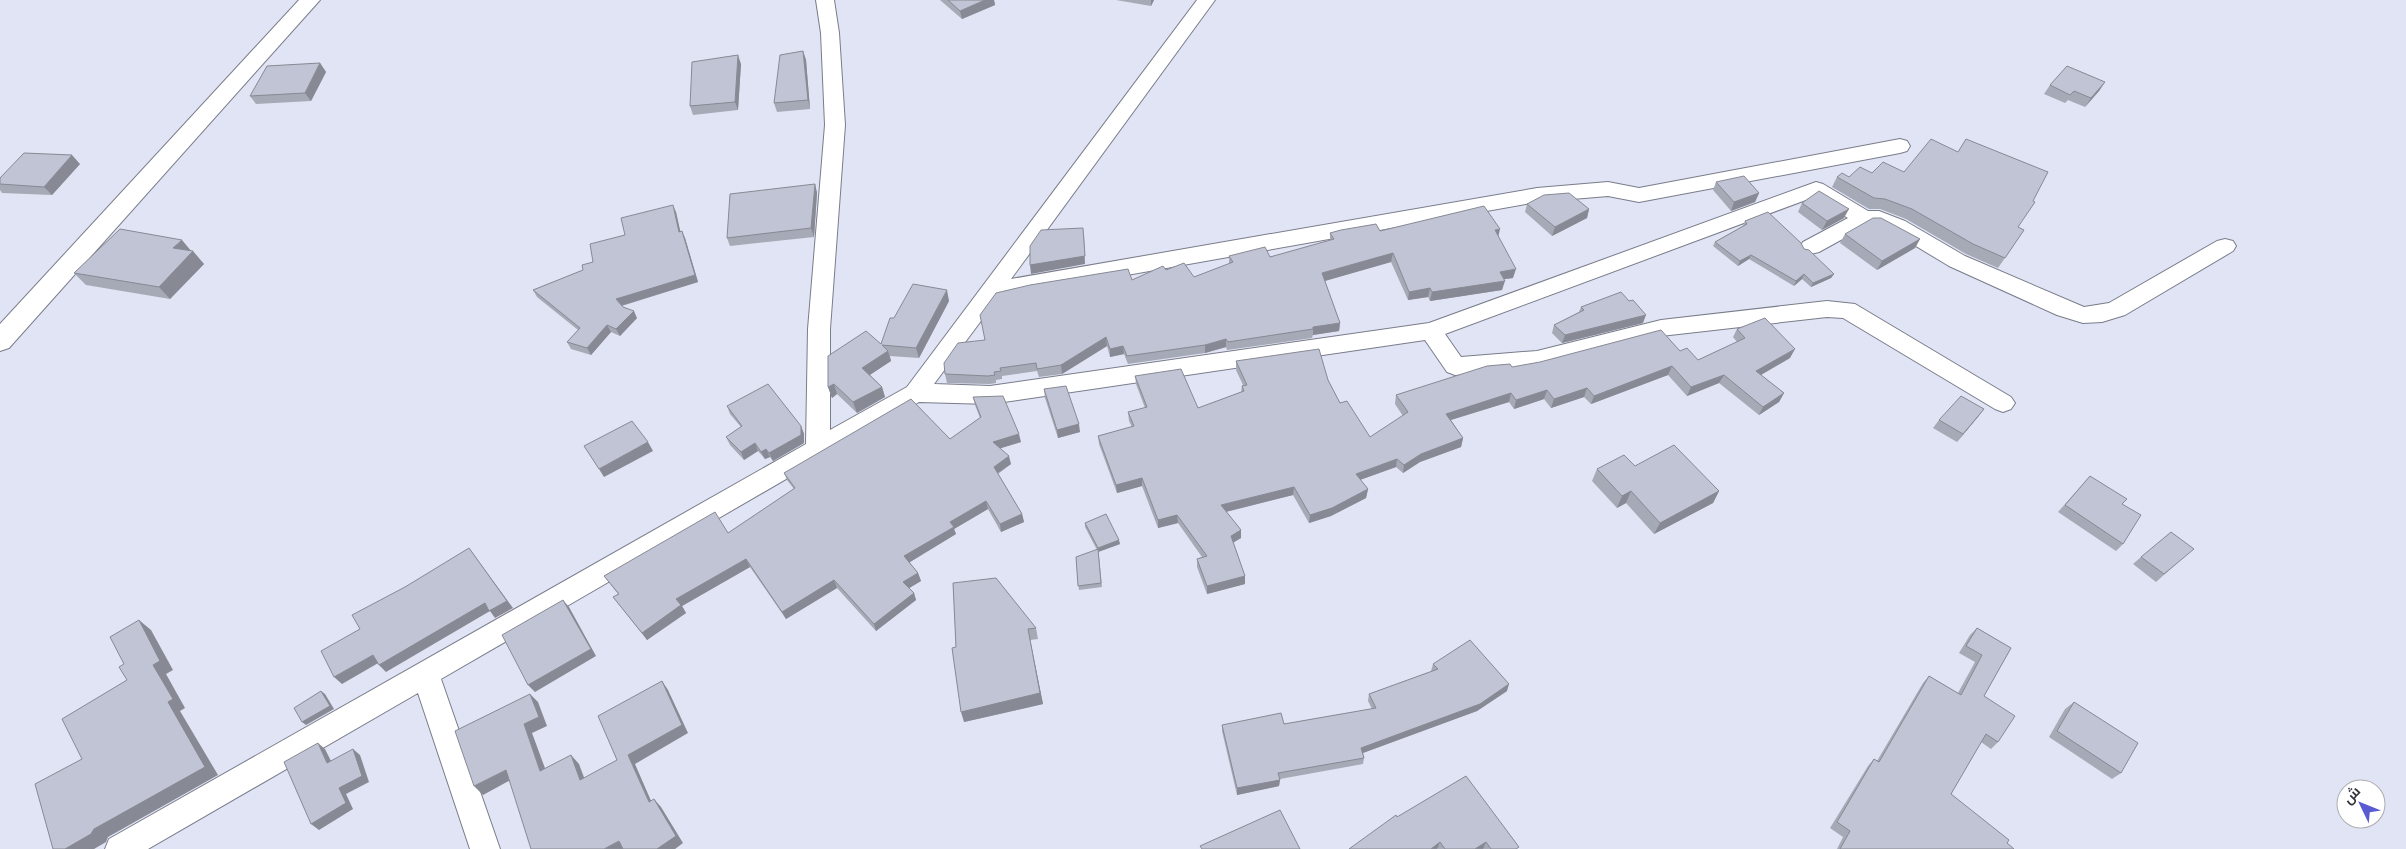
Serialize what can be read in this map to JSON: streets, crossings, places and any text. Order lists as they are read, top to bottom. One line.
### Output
{"north":"top left"}
